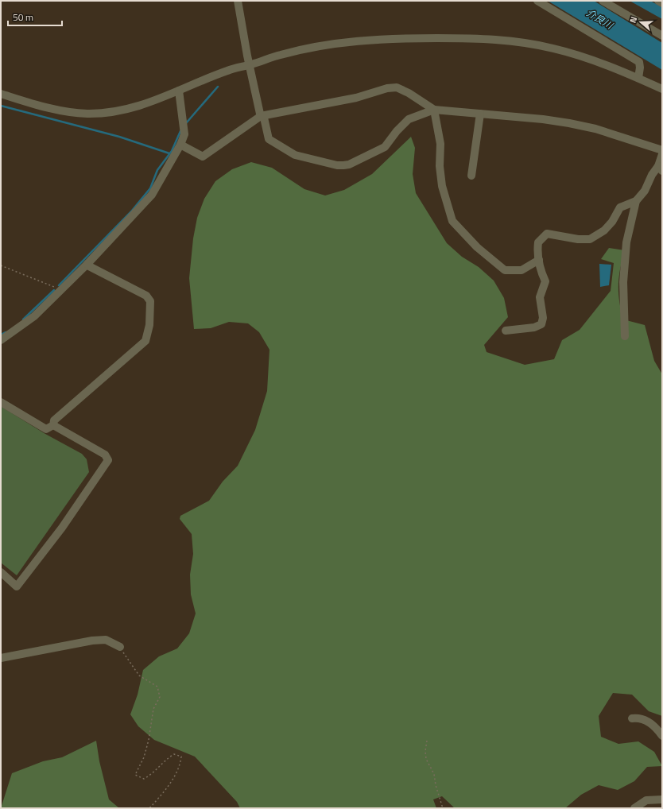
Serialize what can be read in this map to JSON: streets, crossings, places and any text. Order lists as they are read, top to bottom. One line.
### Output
{"water":["介良川"],"scale_bar":"50 m","north":"left"}
